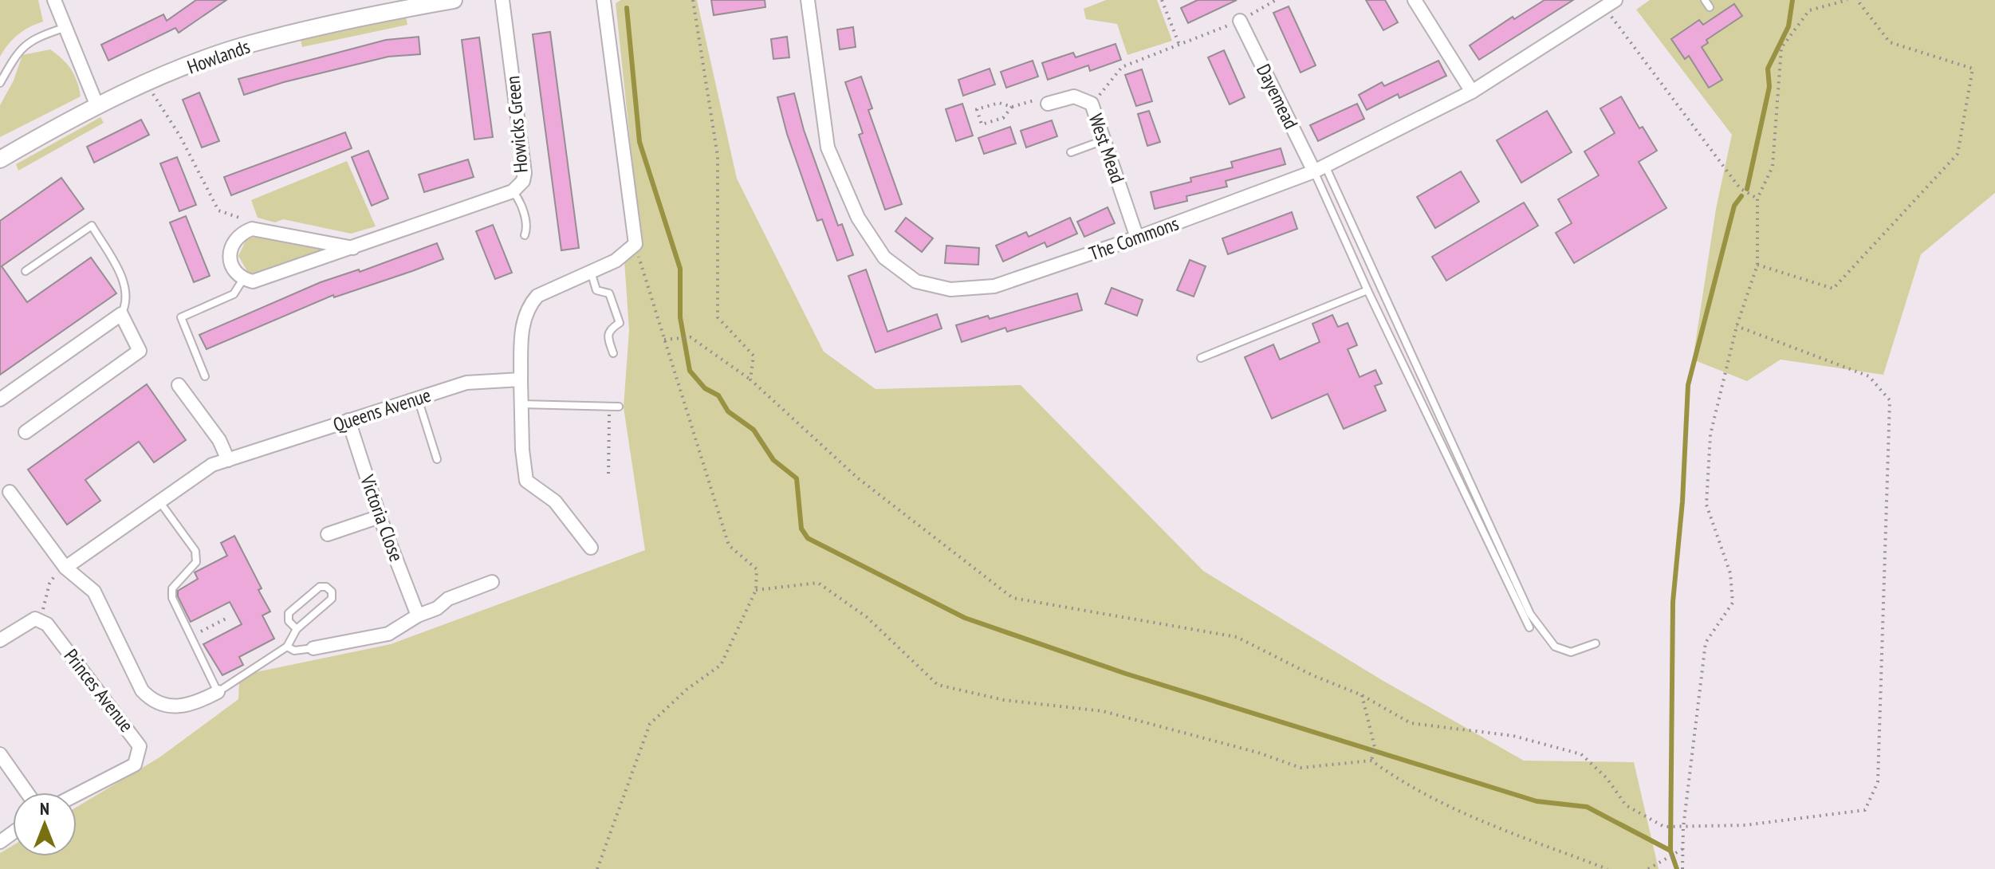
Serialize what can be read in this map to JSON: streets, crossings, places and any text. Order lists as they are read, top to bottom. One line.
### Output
{"streets":{"street":["Howlands","Dayemead","Howicks Green","West Mead","The Commons","Queens Avenue","Victoria Close","Princes Avenue"]},"crossings":[["Dayemead","The Commons"],["West Mead","The Commons"],["Queens Avenue","Victoria Close"]],"north":"top"}
